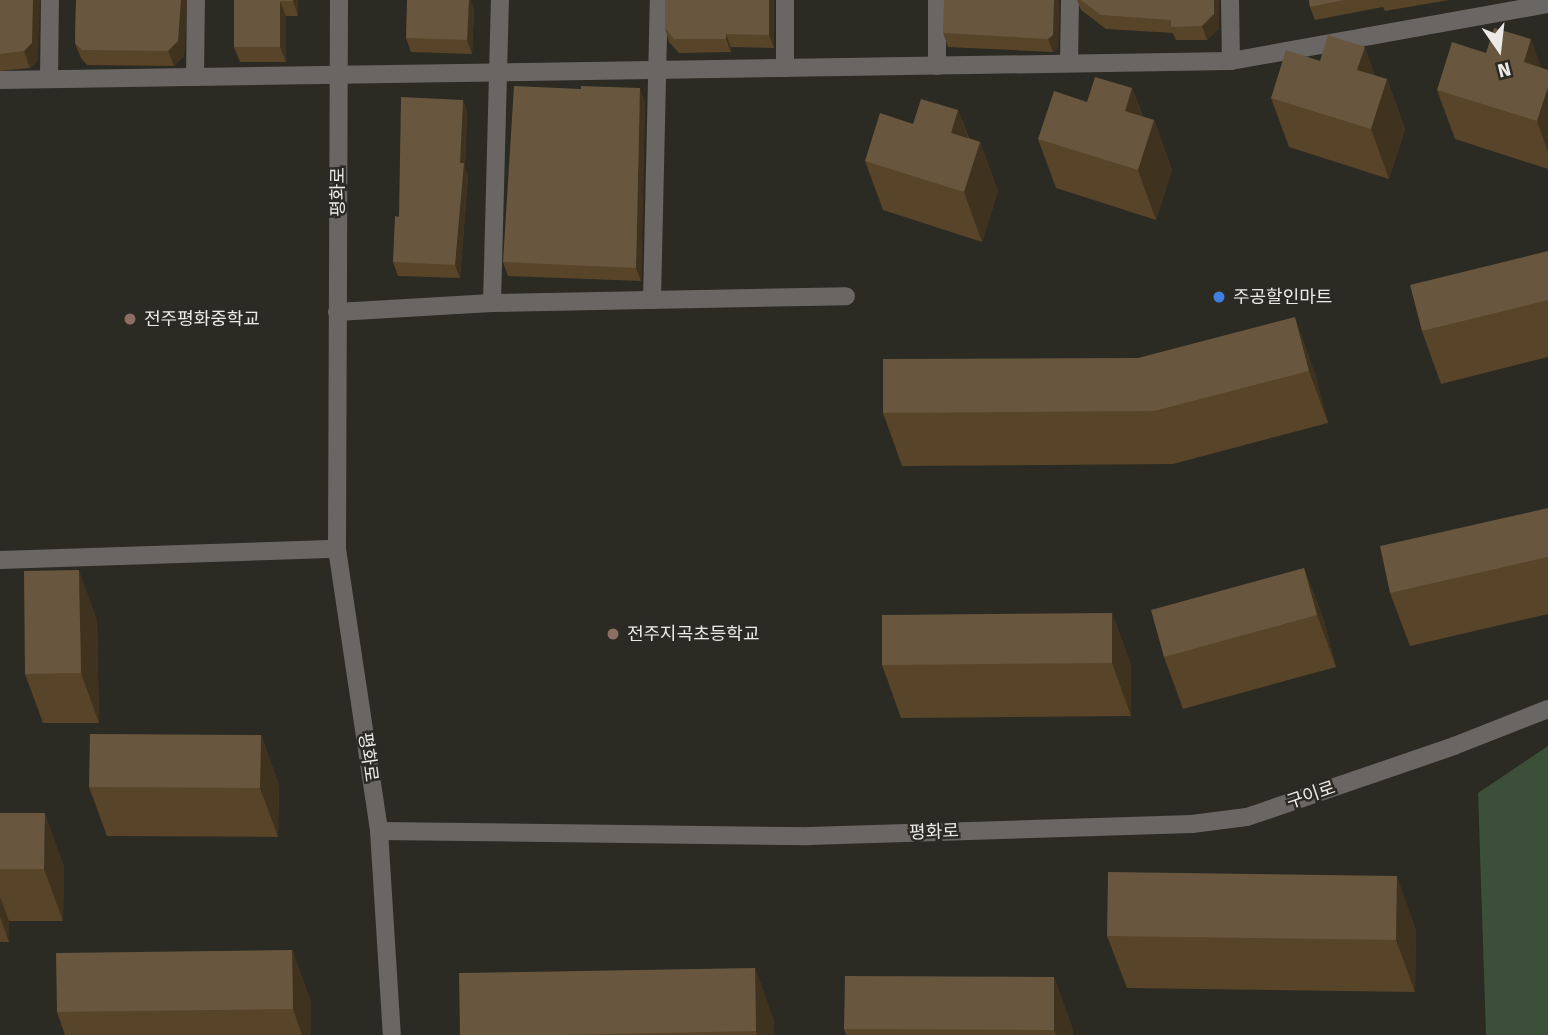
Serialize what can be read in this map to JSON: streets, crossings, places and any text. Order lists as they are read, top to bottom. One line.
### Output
{"streets":{"street":["평화로","구이로"]},"crossings":[["평화로","구이로"]],"places":["주공할인마트","전주평화중학교","전주지곡초등학교"],"north":"bottom"}
